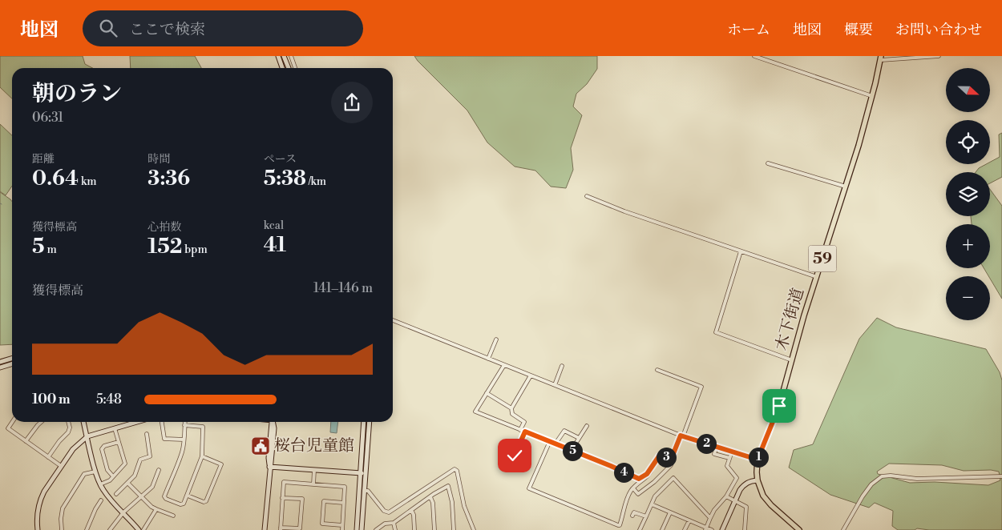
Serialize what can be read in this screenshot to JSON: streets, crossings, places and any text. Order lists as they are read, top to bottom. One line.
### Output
{"streets":{"main road":["59","木下街道"]},"places":{"public building":["桜台児童館"]},"north":"right","page":{"header":"地図","search":"ここで検索","nav":["ホーム","地図","概要","お問い合わせ"],"map_buttons":["+","−"],"heading":["朝のラン","06:31"],"stats":[["距離","0.64 km"],["時間","3:36"],["ペース","5:38 /km"],["獲得標高","5 m"],["心拍数","152 bpm"],["kcal","41"]],"chart":["獲得標高","141–146 m"],"list":[{"name":"100 m","note":"5:48"}],"pins":["2","5","1","3","4"]}}
